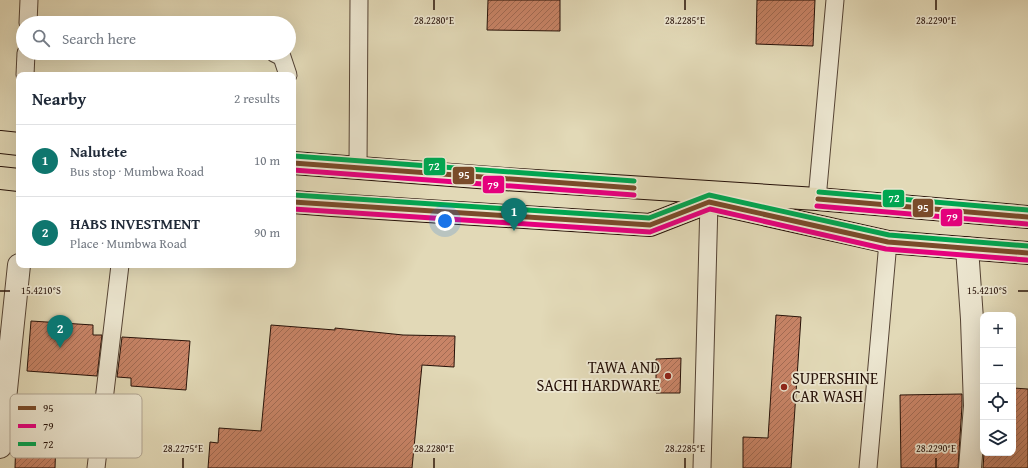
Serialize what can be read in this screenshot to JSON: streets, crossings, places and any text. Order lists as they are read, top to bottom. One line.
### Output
{"places":["TAWA AND SACHI HARDWARE","SUPERSHINE CAR WASH"],"lines":["transit line 72","transit line 95","transit line 79"],"legend":["95","79","72"],"page":{"search":"Search here","heading":["Nearby","2 results"],"list":[{"mark":"1","name":"Nalutete","note":"Bus stop · Mumbwa Road","value":"10 m"},{"mark":"2","name":"HABS INVESTMENT","note":"Place · Mumbwa Road","value":"90 m"}],"pins":["1","2"],"map_buttons":["+","−"]},"coordinates":["28.2280°E","28.2285°E","28.2290°E","15.4210°S","28.2275°E"]}
